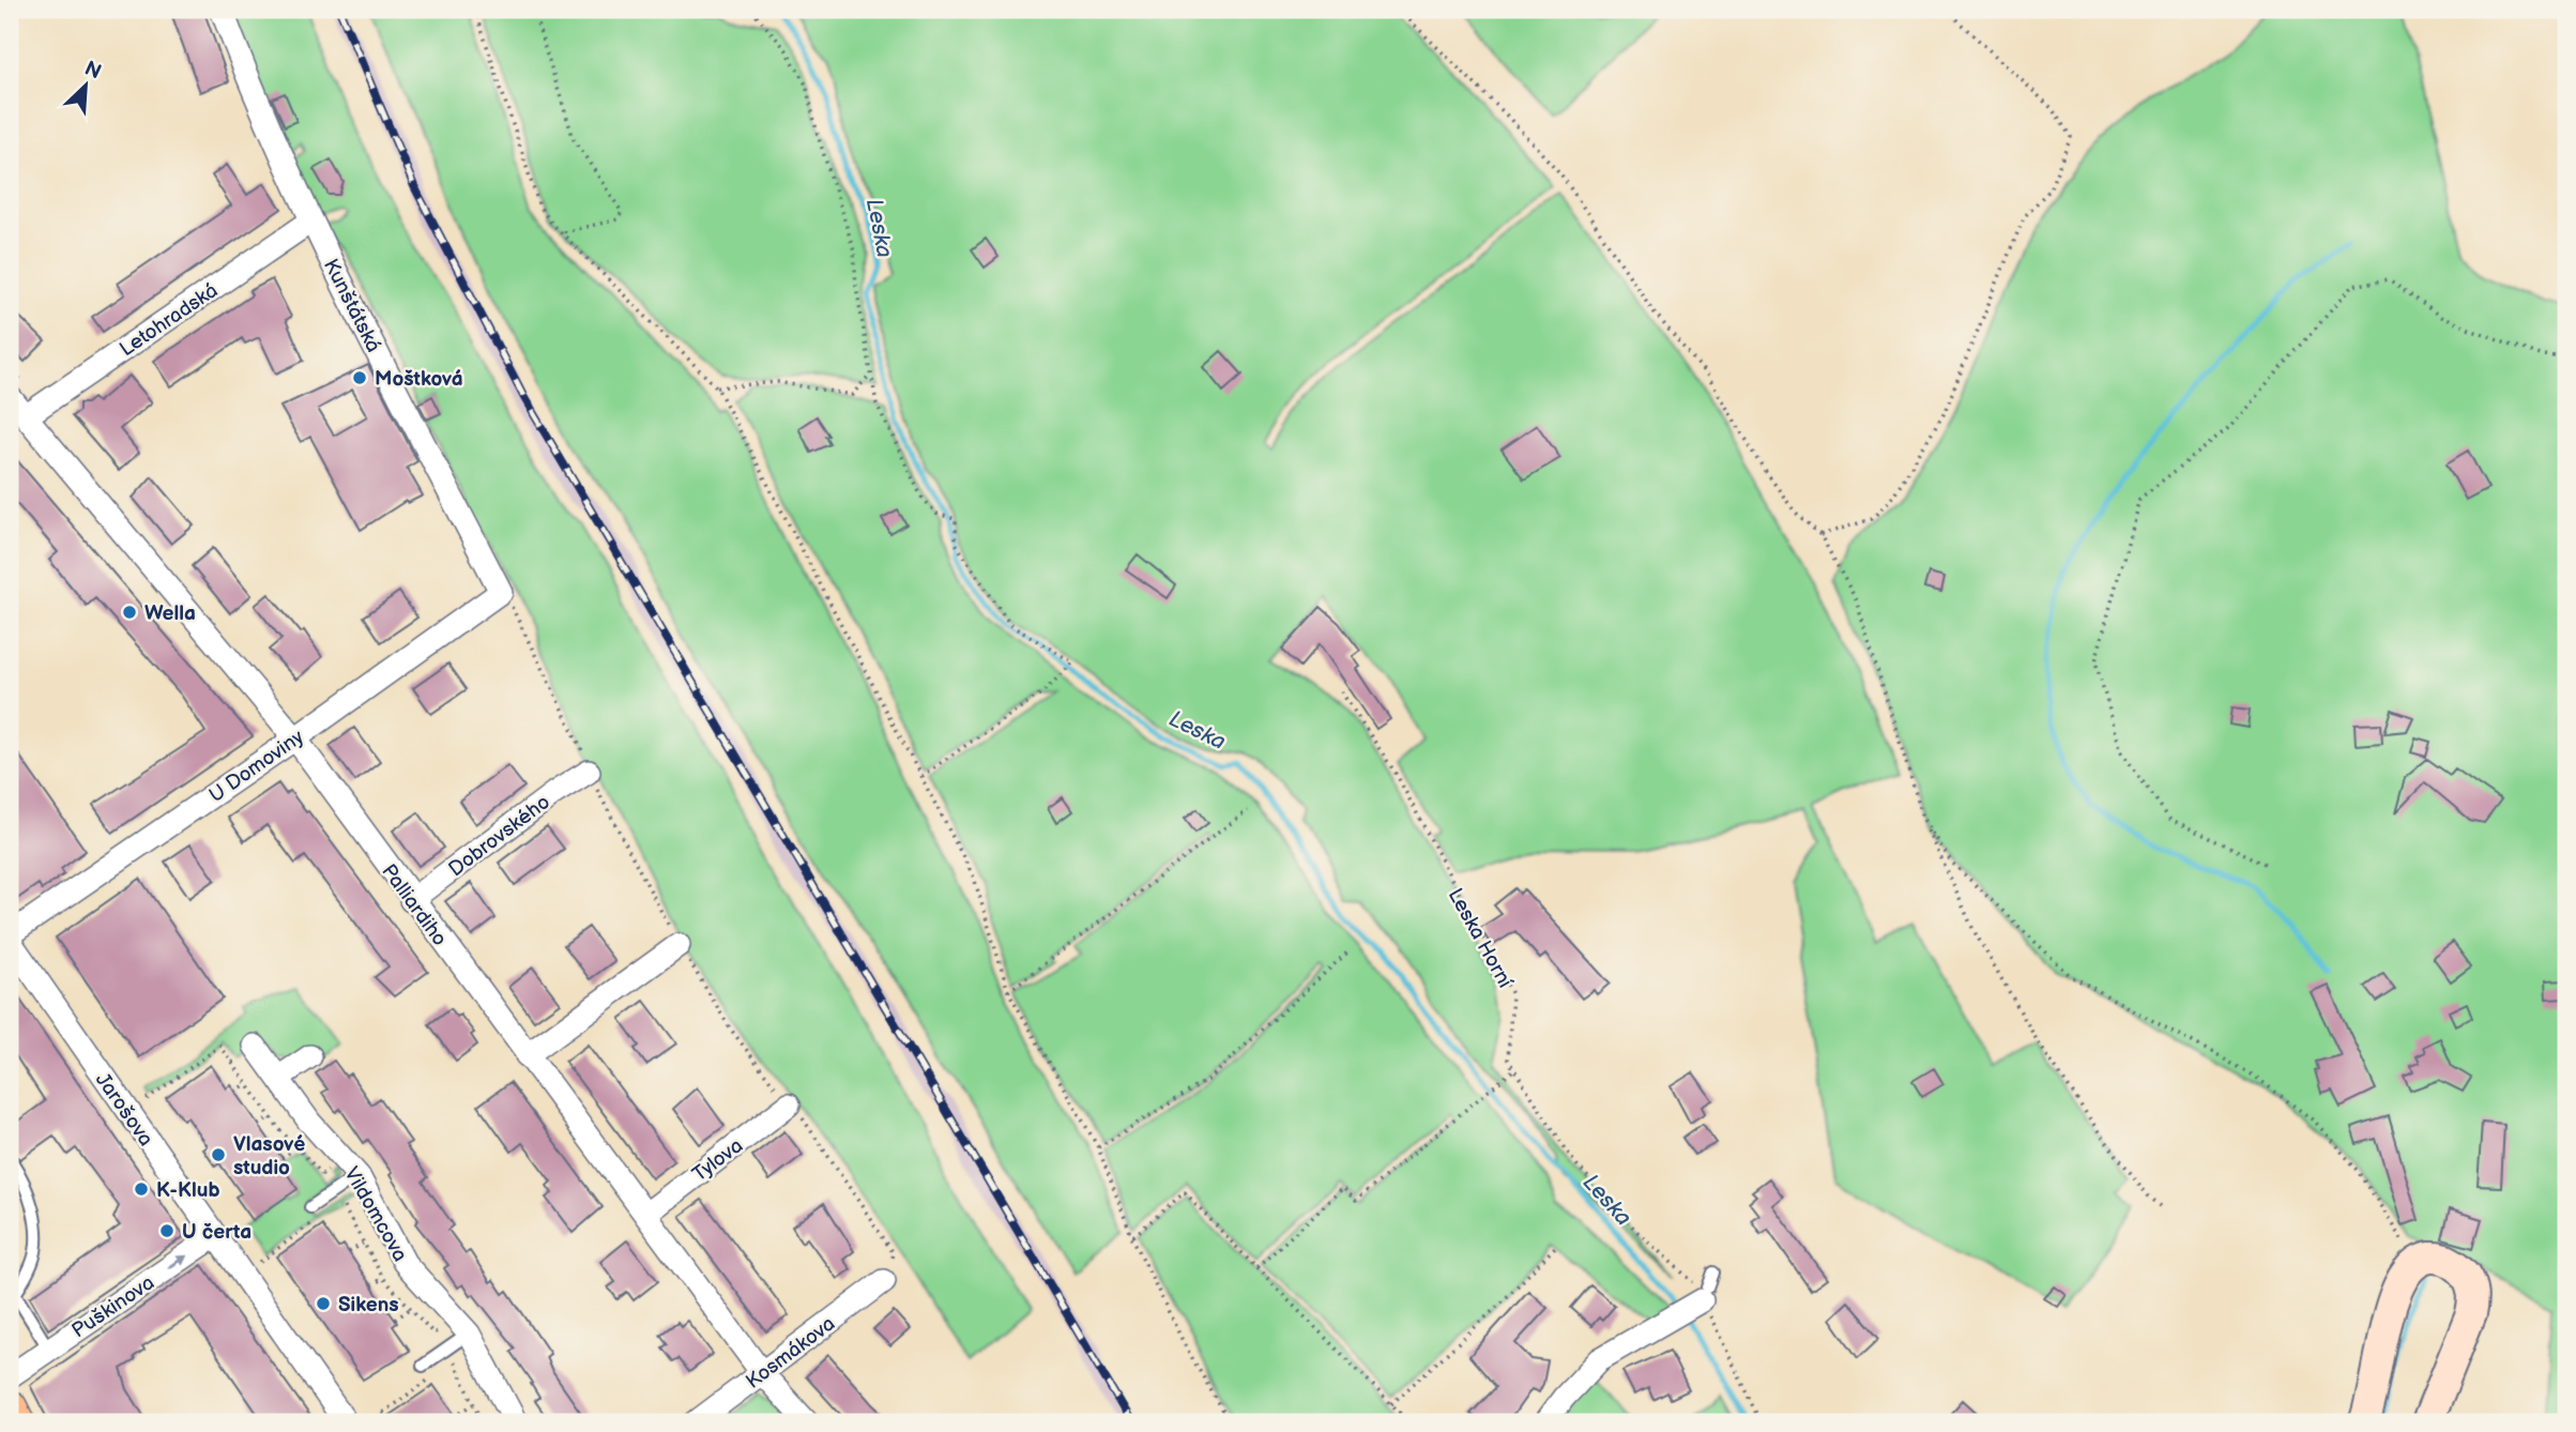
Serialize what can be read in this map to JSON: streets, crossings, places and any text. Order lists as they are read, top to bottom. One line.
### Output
{"streets":{"street":["Kunštátská","Letohradská","U Domoviny","Dobrovského","Palliardiho","Jarošova","Tylova","Vildomcova","Puškinova","Kosmákova"],"path":["Leska Horní"]},"crossings":[["Kunštátská","Letohradská"],["Kunštátská","U Domoviny"],["Letohradská","Palliardiho"],["U Domoviny","Palliardiho"],["Dobrovského","Palliardiho"],["Palliardiho","Tylova"],["Palliardiho","Kosmákova"],["Jarošova","Puškinova"]],"one_way":["Puškinova"],"water":["Leska"],"places":["Moštková","Wella","Vlasové studio","K-Klub","U čerta","Sikens"],"north":"top right"}
